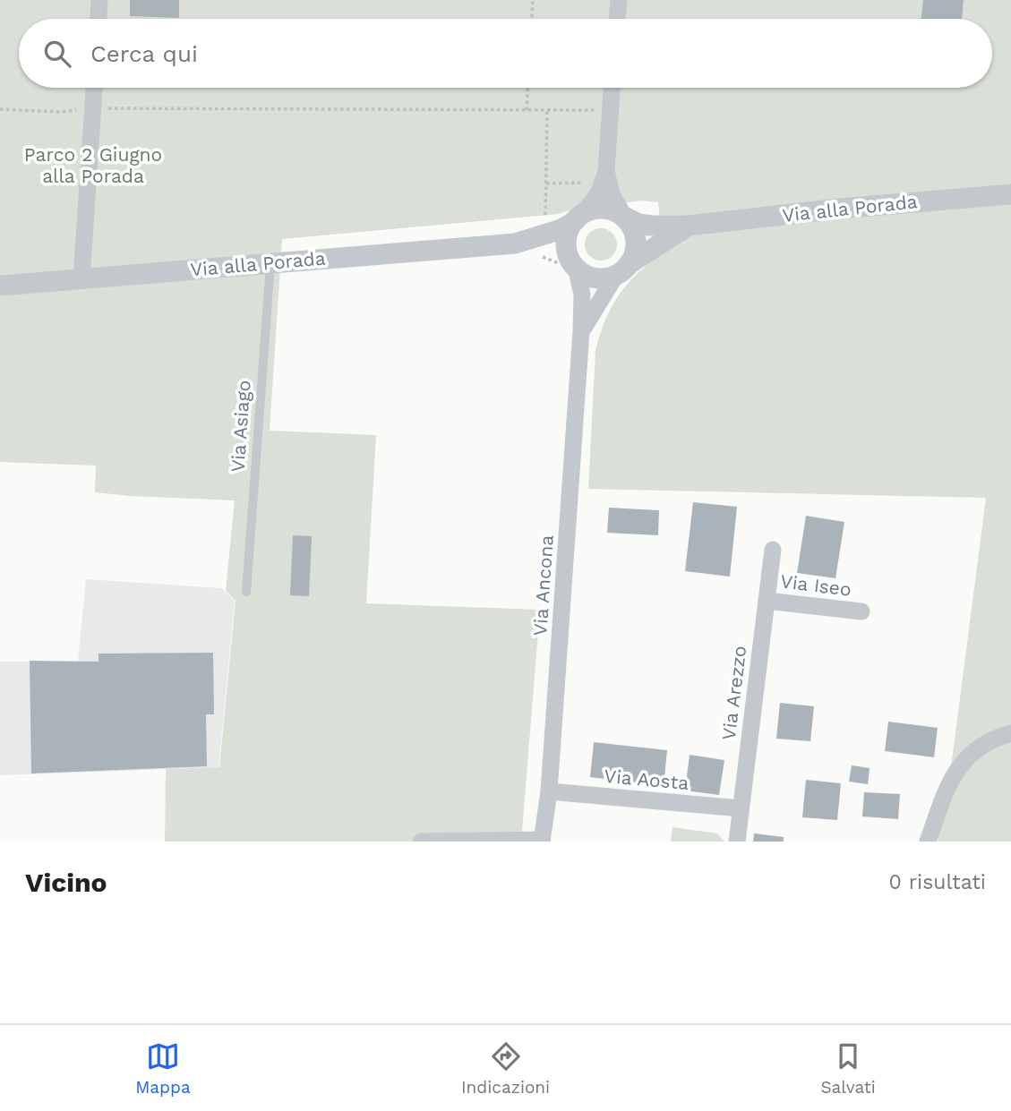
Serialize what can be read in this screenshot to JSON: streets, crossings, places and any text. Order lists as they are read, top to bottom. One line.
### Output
{"streets":{"street":["Via alla Porada","Via Ancona","Via Iseo","Via Arezzo","Via Aosta"],"lane":["Via Asiago"]},"crossings":[["Via alla Porada","Via Asiago"],["Via alla Porada","Via Ancona"],["Via Ancona","Via Aosta"],["Via Iseo","Via Arezzo"],["Via Arezzo","Via Aosta"]],"parks":["Parco 2 Giugno alla Porada"],"page":{"search":"Cerca qui","heading":["Vicino","0 risultati"],"nav":["Mappa","Indicazioni","Salvati"]}}
